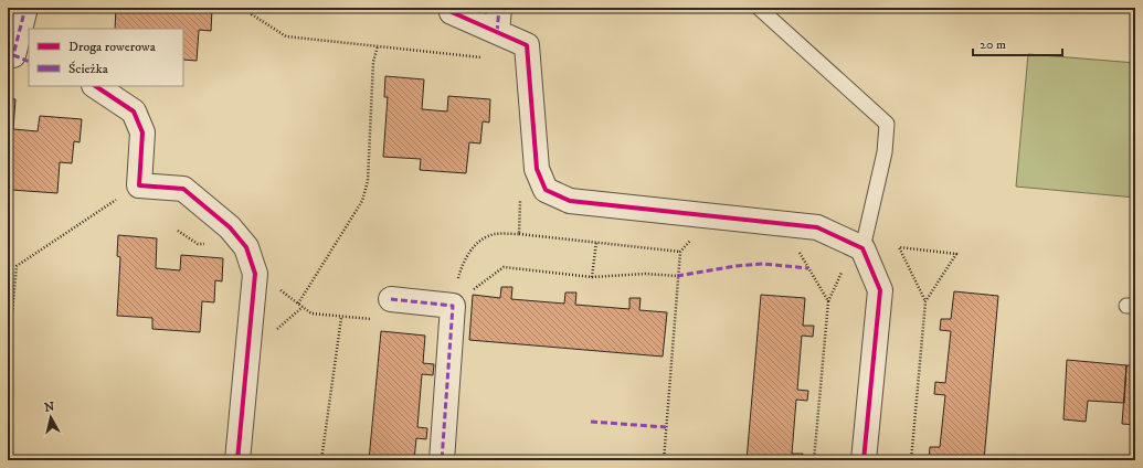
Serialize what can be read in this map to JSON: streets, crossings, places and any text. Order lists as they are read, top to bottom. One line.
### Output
{"legend":["Droga rowerowa","Ścieżka"],"scale_bar":"20 m","north":"top"}
